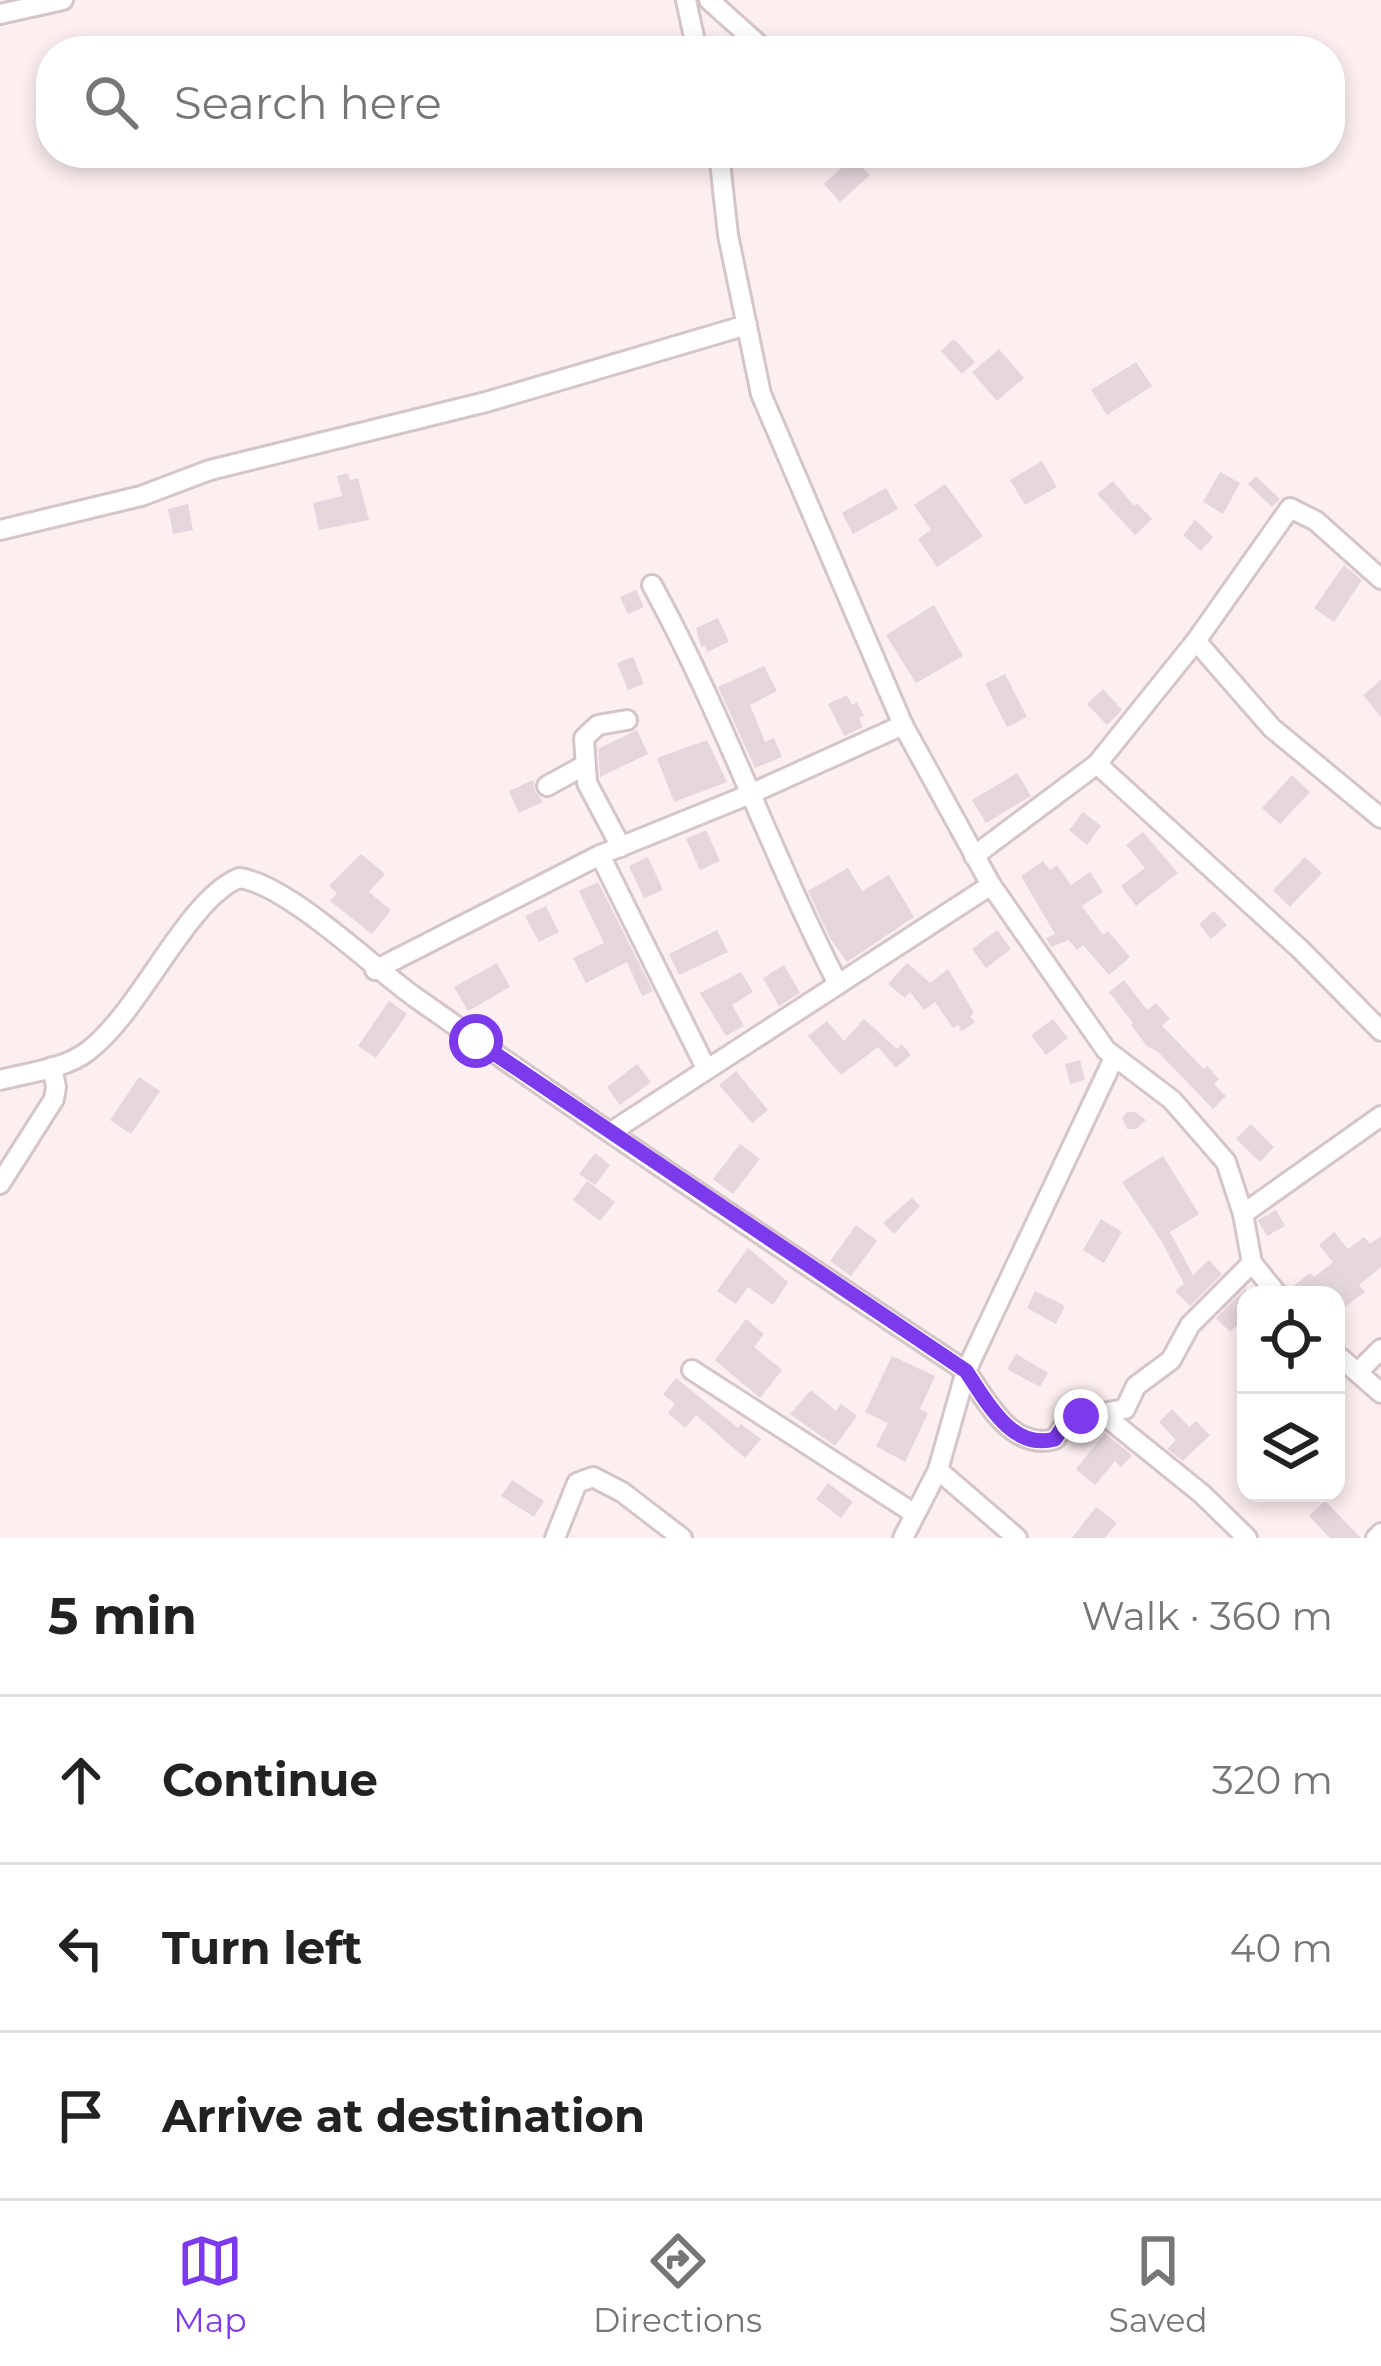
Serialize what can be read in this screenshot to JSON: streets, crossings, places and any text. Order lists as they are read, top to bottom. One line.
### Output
{"page":{"search":"Search here","heading":["5 min","Walk · 360 m"],"list":[["Continue","320 m"],["Turn left","40 m"],"Arrive at destination"],"nav":["Map","Directions","Saved"]}}
